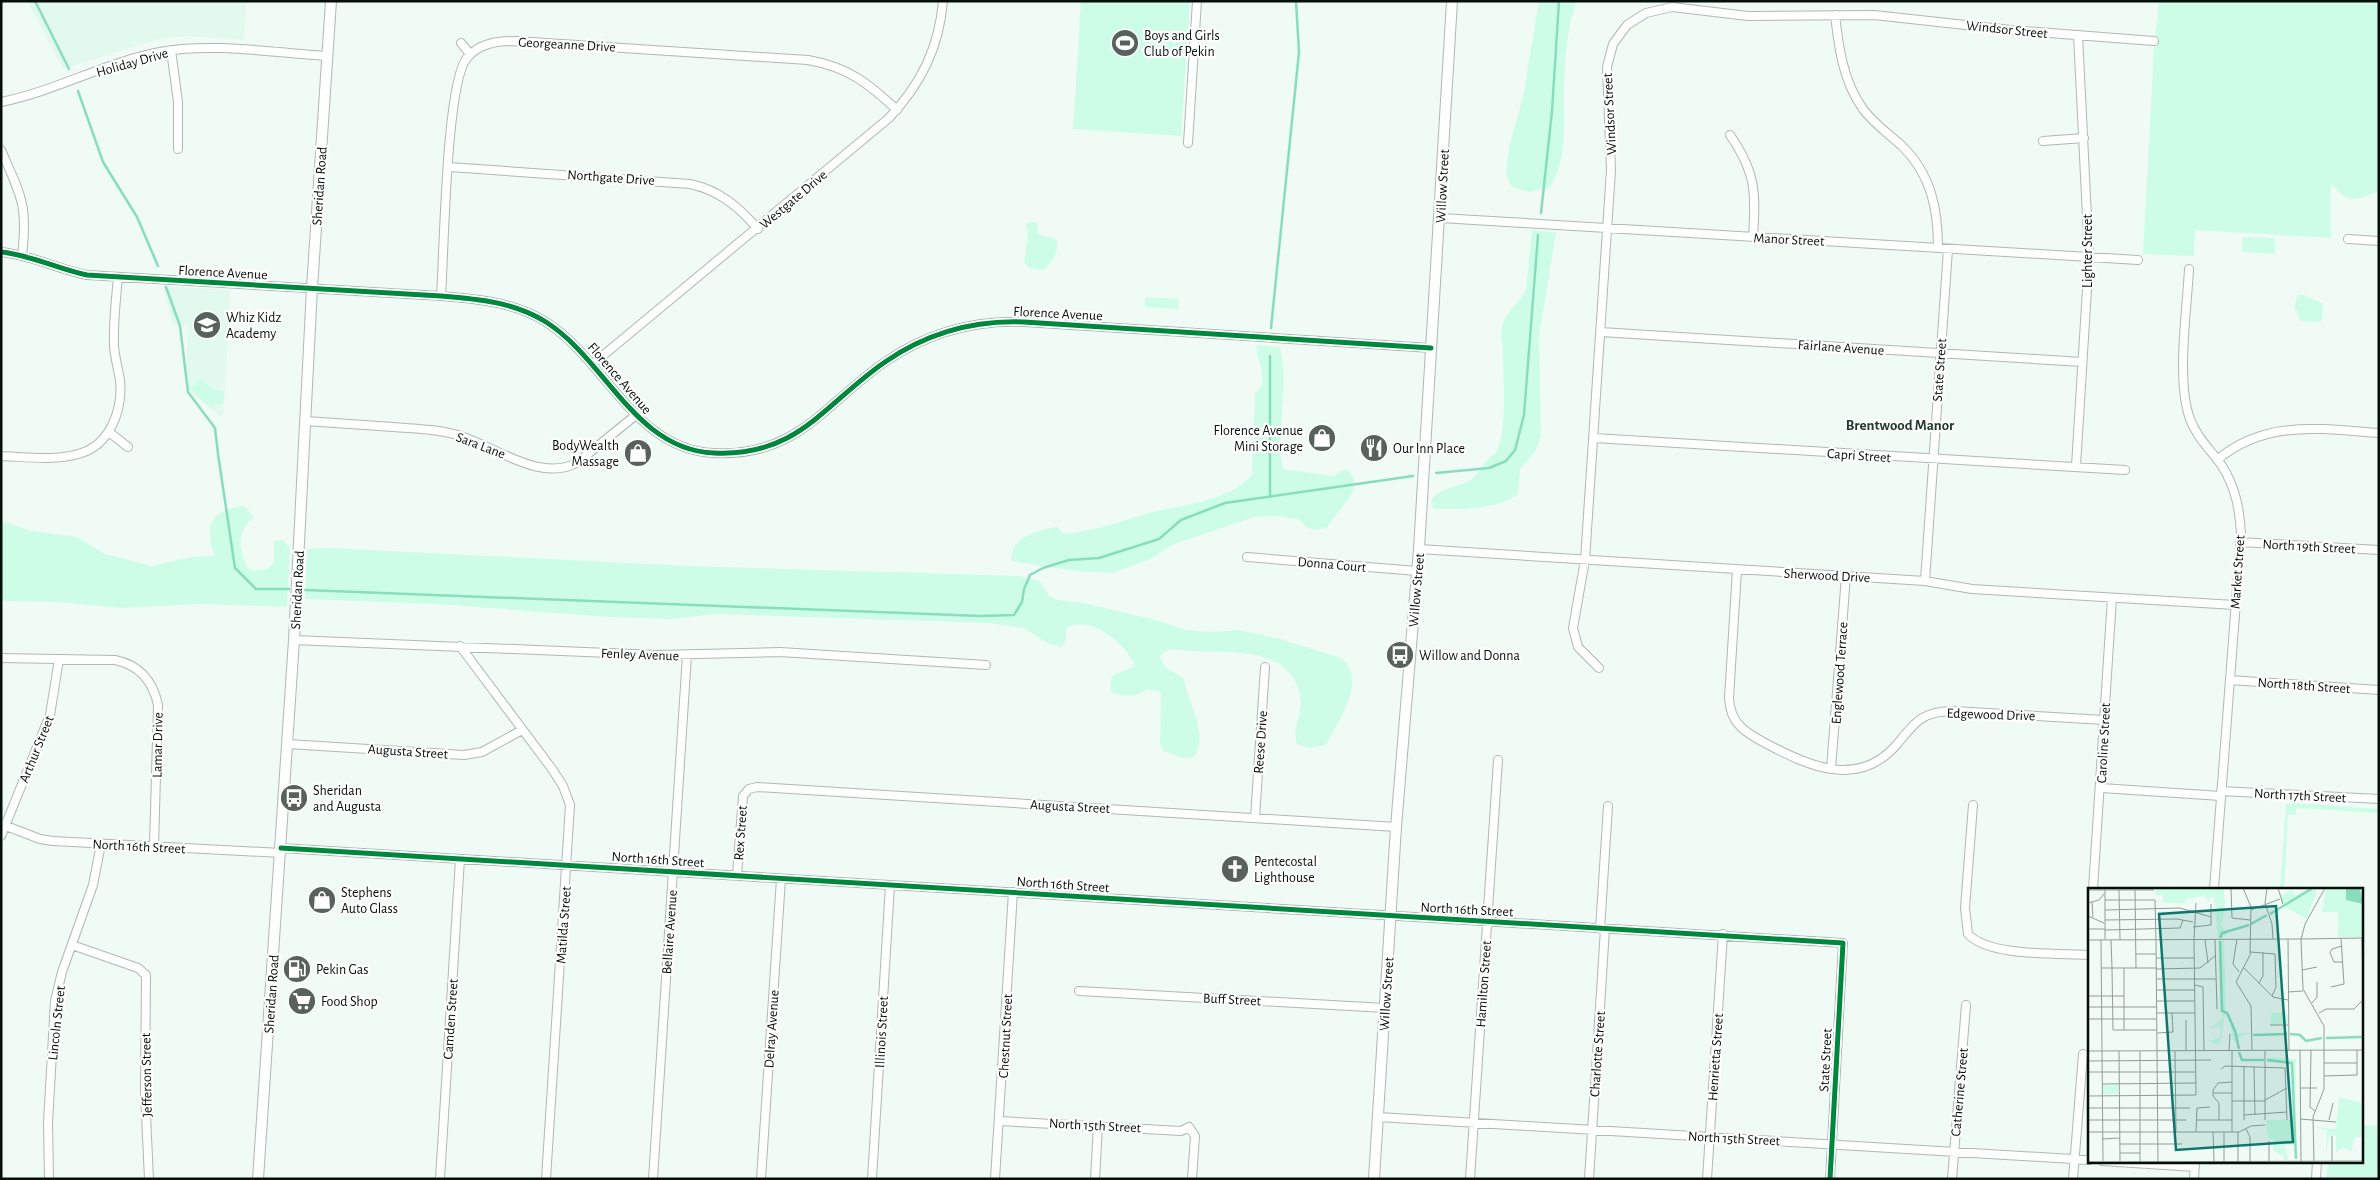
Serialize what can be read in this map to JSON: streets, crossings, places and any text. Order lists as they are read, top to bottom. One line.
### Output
{"streets":{"street":["Windsor Street","Georgeanne Drive","Holiday Drive","Northgate Drive","Sheridan Road","Willow Street","Westgate Drive","Manor Street","Lighter Street","Florence Avenue","Fairlane Avenue","State Street","Sara Lane","Capri Street","North 19th Street","Donna Court","Market Street","Sherwood Drive","Fenley Avenue","Englewood Terrace","North 18th Street","Edgewood Drive","Reese Drive","Caroline Street","Lamar Drive","Arthur Street","Augusta Street","North 17th Street","Rex Street","North 16th Street","Matilda Street","Bellaire Avenue","Hamilton Street","Buff Street","Camden Street","Lincoln Street","Delray Avenue","Illinois Street","Chestnut Street","Charlotte Street","Henrietta Street","Jefferson Street","Catherine Street","North 15th Street"]},"crossings":[["Windsor Street","Manor Street"],["Windsor Street","Lighter Street"],["Windsor Street","Fairlane Avenue"],["Windsor Street","Capri Street"],["Windsor Street","Sherwood Drive"],["Georgeanne Drive","Westgate Drive"],["Holiday Drive","Sheridan Road"],["Northgate Drive","Westgate Drive"],["Sheridan Road","Florence Avenue"],["Sheridan Road","Sara Lane"],["Sheridan Road","Fenley Avenue"],["Sheridan Road","Augusta Street"],["Sheridan Road","North 16th Street"],["Willow Street","Manor Street"],["Willow Street","Florence Avenue"],["Willow Street","Donna Court"],["Willow Street","Sherwood Drive"],["Willow Street","Augusta Street"],["Willow Street","North 16th Street"],["Willow Street","Buff Street"],["Willow Street","North 15th Street"],["Westgate Drive","Florence Avenue"],["Manor Street","Lighter Street"],["Manor Street","State Street"],["Lighter Street","Fairlane Avenue"],["Lighter Street","Capri Street"],["Florence Avenue","Sara Lane"],["Fairlane Avenue","State Street"],["State Street","Capri Street"],["State Street","Sherwood Drive"],["State Street","North 16th Street"],["State Street","North 15th Street"],["North 19th Street","Market Street"],["Market Street","Sherwood Drive"],["Market Street","North 18th Street"],["Market Street","North 17th Street"],["Sherwood Drive","Englewood Terrace"],["Sherwood Drive","Edgewood Drive"],["Sherwood Drive","Caroline Street"],["Fenley Avenue","Matilda Street"],["Fenley Avenue","Bellaire Avenue"],["Englewood Terrace","Edgewood Drive"],["Edgewood Drive","Caroline Street"],["Reese Drive","Augusta Street"],["Caroline Street","North 17th Street"],["Lamar Drive","Arthur Street"],["Lamar Drive","North 16th Street"],["Arthur Street","North 16th Street"],["Augusta Street","Rex Street"],["Augusta Street","Matilda Street"],["Rex Street","North 16th Street"],["North 16th Street","Matilda Street"],["North 16th Street","Bellaire Avenue"],["North 16th Street","Hamilton Street"],["North 16th Street","Camden Street"],["North 16th Street","Lincoln Street"],["North 16th Street","Delray Avenue"],["North 16th Street","Illinois Street"],["North 16th Street","Chestnut Street"],["North 16th Street","Charlotte Street"],["North 16th Street","Henrietta Street"],["Hamilton Street","North 15th Street"],["Lincoln Street","Jefferson Street"],["Chestnut Street","North 15th Street"],["Charlotte Street","North 15th Street"],["Henrietta Street","North 15th Street"],["Catherine Street","North 15th Street"]],"districts":["Brentwood Manor"],"places":{"sports":["Boys and Girls Club of Pekin"],"school or university":["Whiz Kidz Academy"],"shop":["Florence Avenue Mini Storage","BodyWealth Massage","Stephens Auto Glass"],"restaurant":["Our Inn Place"],"bus stop":["Willow and Donna","Sheridan and Augusta"],"church":["Pentecostal Lighthouse"],"fuel station":["Pekin Gas"],"supermarket":["Food Shop"]}}
